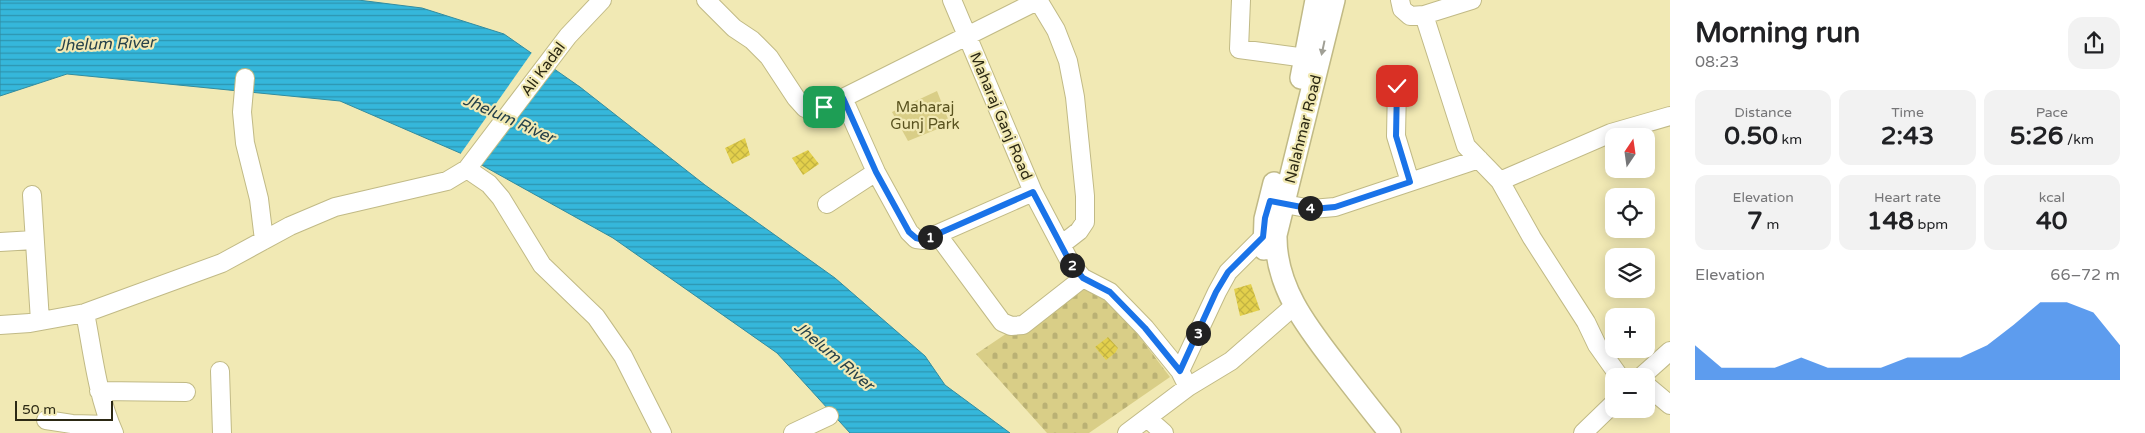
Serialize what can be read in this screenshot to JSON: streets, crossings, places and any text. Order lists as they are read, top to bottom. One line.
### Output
{"streets":{"main road":["Nalahmar Road"],"street":["Ali Kadal","Maharaj Ganj Road"]},"water":["Jhelum River"],"parks":["Maharaj Gunj Park"],"scale_bar":"50 m","north":"top","page":{"heading":["Morning run","08:23"],"stats":[["Distance","0.50 km"],["Time","2:43"],["Pace","5:26 /km"],["Elevation","7 m"],["Heart rate","148 bpm"],["kcal","40"]],"map_buttons":["+","−"],"pins":["4","1","2","3"],"chart":["Elevation","66–72 m"],"scale":"50 m"}}
